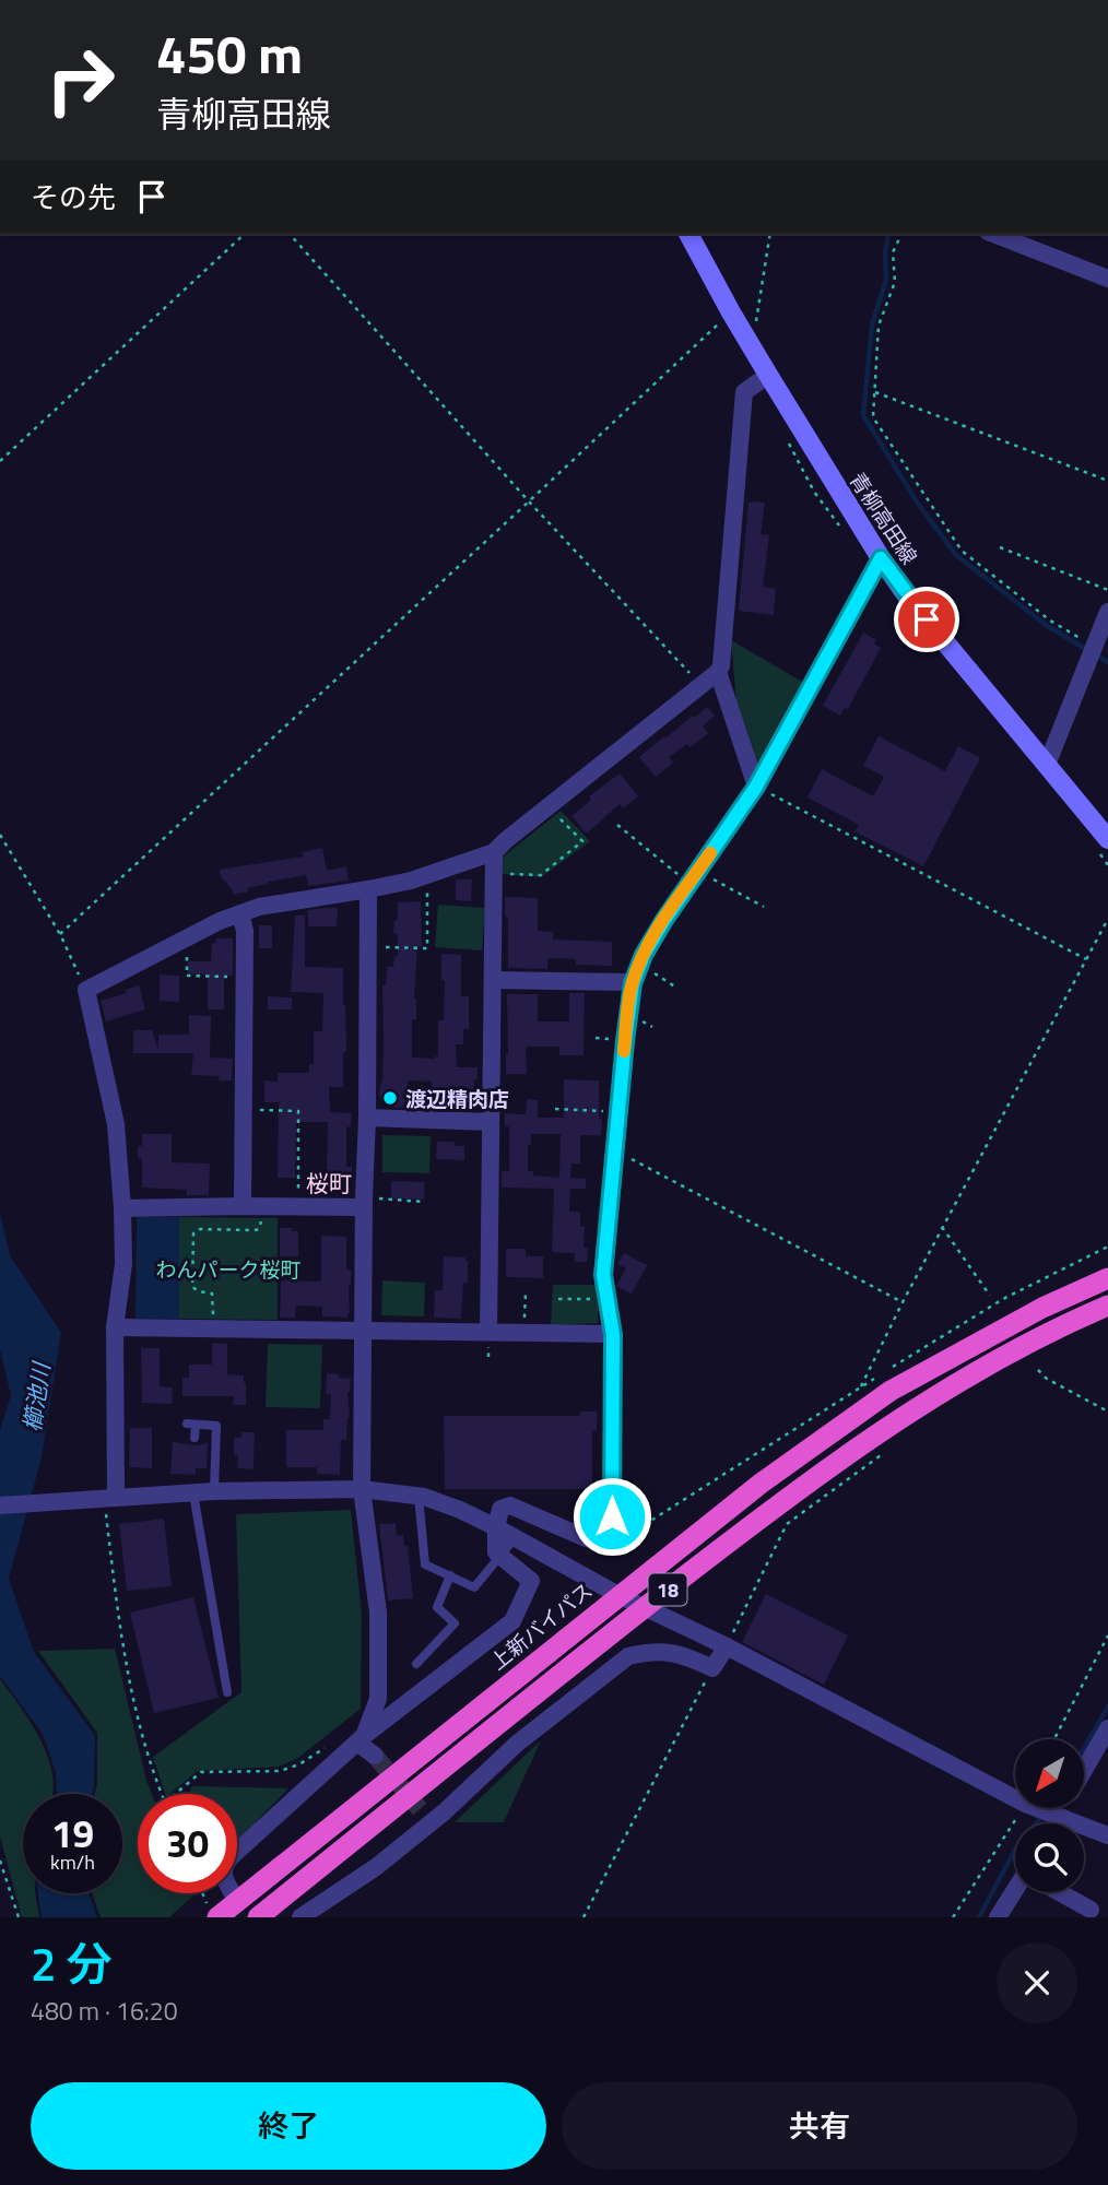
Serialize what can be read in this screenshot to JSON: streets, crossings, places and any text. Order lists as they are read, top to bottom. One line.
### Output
{"streets":{"highway":["18","上新バイパス"],"main road":["青柳高田線"]},"districts":["桜町"],"water":["櫛池川"],"parks":["わんパーク桜町"],"places":["渡辺精肉店"],"north":"bottom left","page":{"turn":["450 m","青柳高田線"],"then":"その先","speed":"19 km/h","limit":"30","heading":["2 分","480 m · 16:20"],"buttons":["終了","共有"]}}
